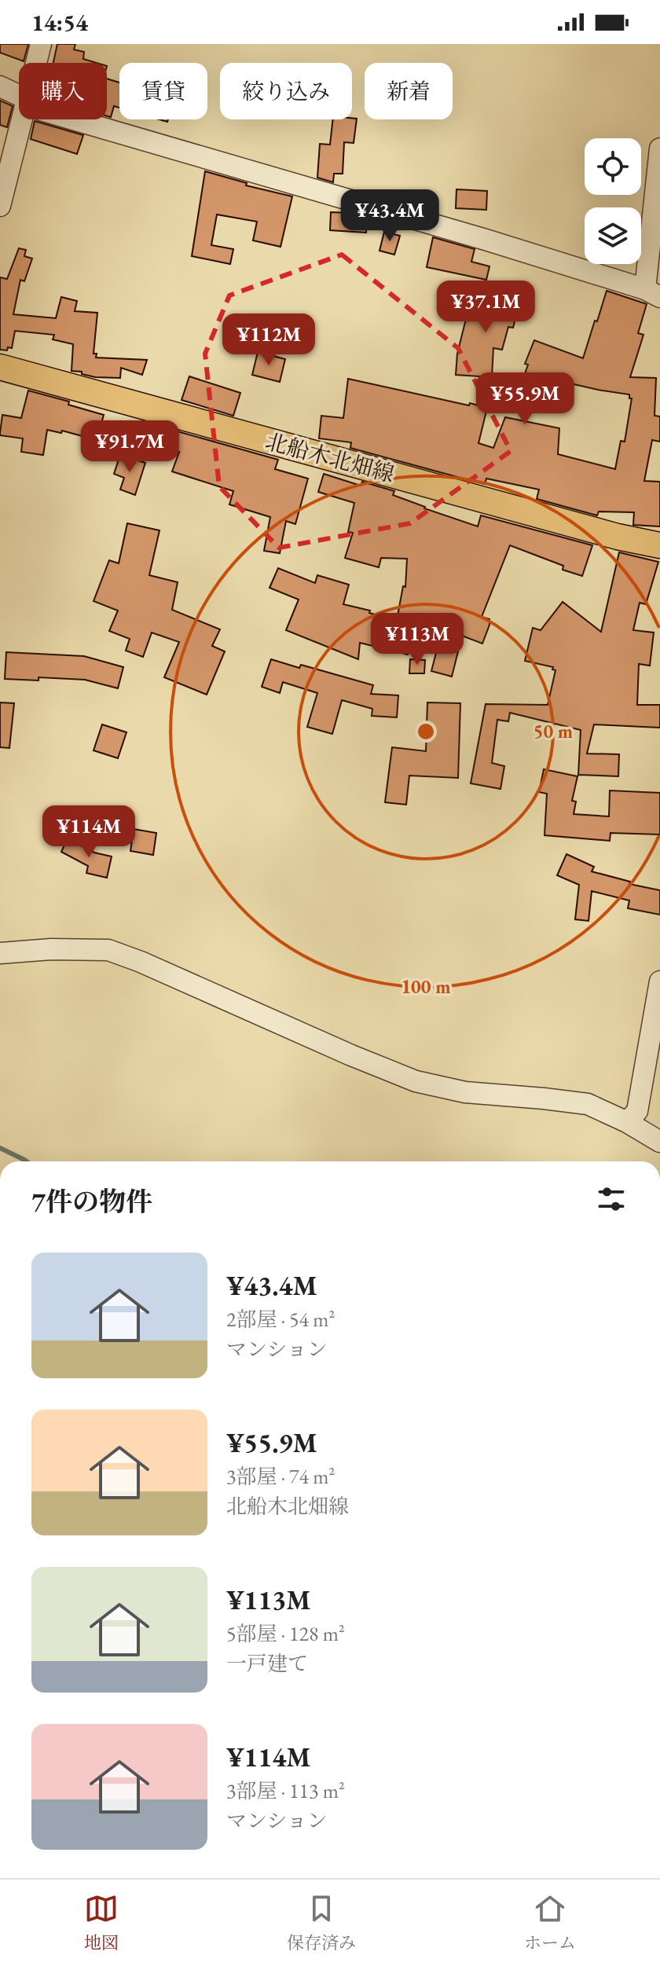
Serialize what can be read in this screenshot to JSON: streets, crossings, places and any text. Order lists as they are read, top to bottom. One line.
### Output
{"streets":{"main road":["北船木北畑線"]},"page":{"status":"14:54","chip":["購入","賃貸","絞り込み","新着"],"price":["¥43.4M","¥37.1M","¥112M","¥55.9M","¥91.7M","¥113M","¥114M"],"heading":"7件の物件","list":[{"name":"¥43.4M","note":"2部屋 · 54 m² · マンション"},{"name":"¥55.9M","note":"3部屋 · 74 m² · 北船木北畑線"},{"name":"¥113M","note":"5部屋 · 128 m² · 一戸建て"},{"name":"¥114M","note":"3部屋 · 113 m² · マンション"}],"tabs":["地図","保存済み","ホーム"]},"rings":["50 m","100 m"]}
